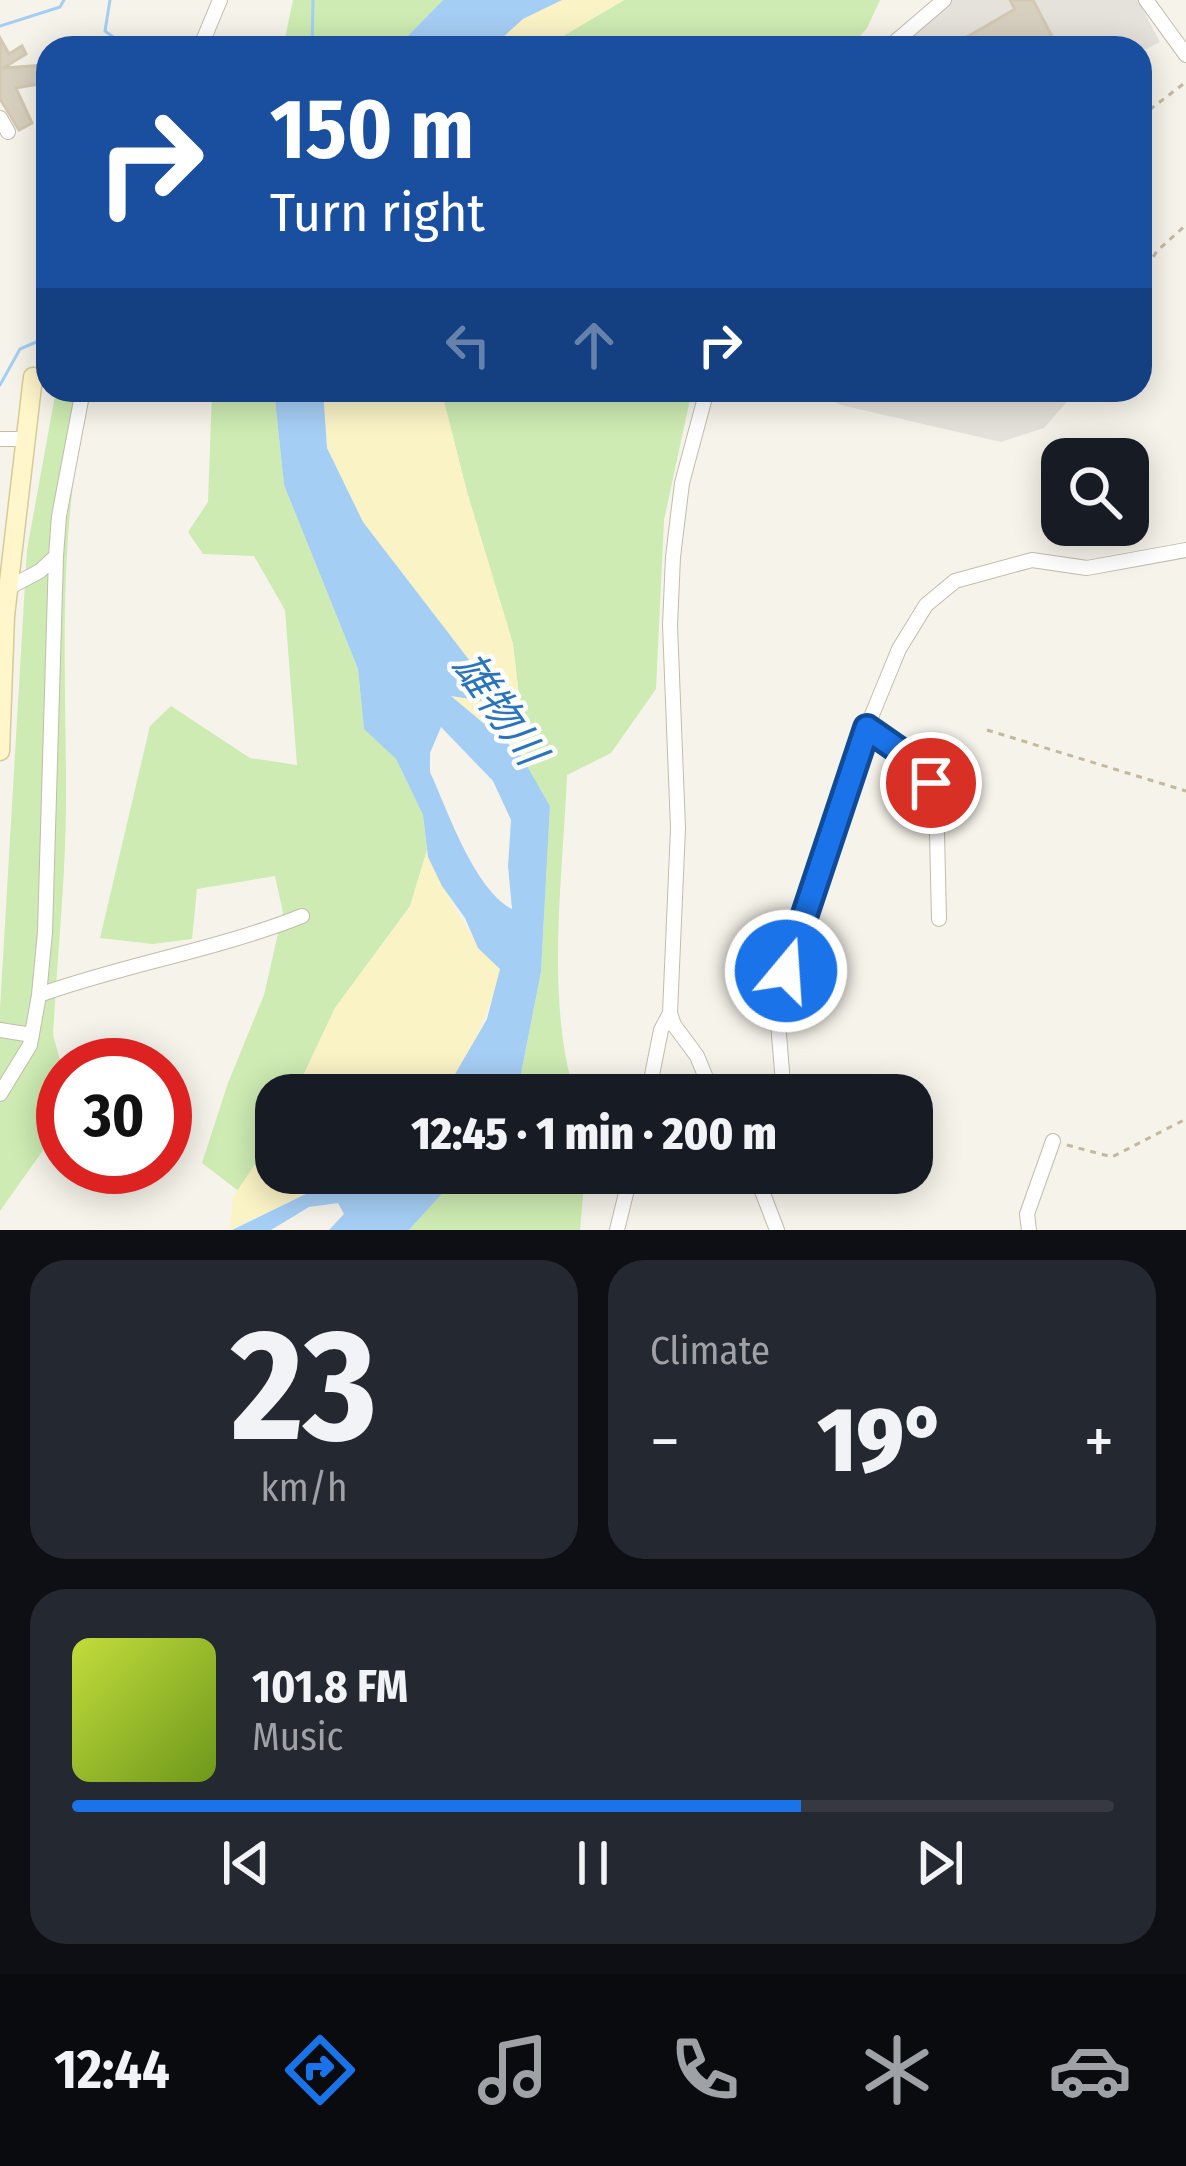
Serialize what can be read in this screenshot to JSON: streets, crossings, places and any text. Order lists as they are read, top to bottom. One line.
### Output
{"water":["雄物川"],"page":{"turn":["150 m","Turn right"],"limit":"30","trip":"12:45 · 1 min · 200 m","tile":[["23","km/h"],"Climate"],"heat":["−","19°","+"],"song":["101.8 FM","Music"],"tabs":"12:44"}}
